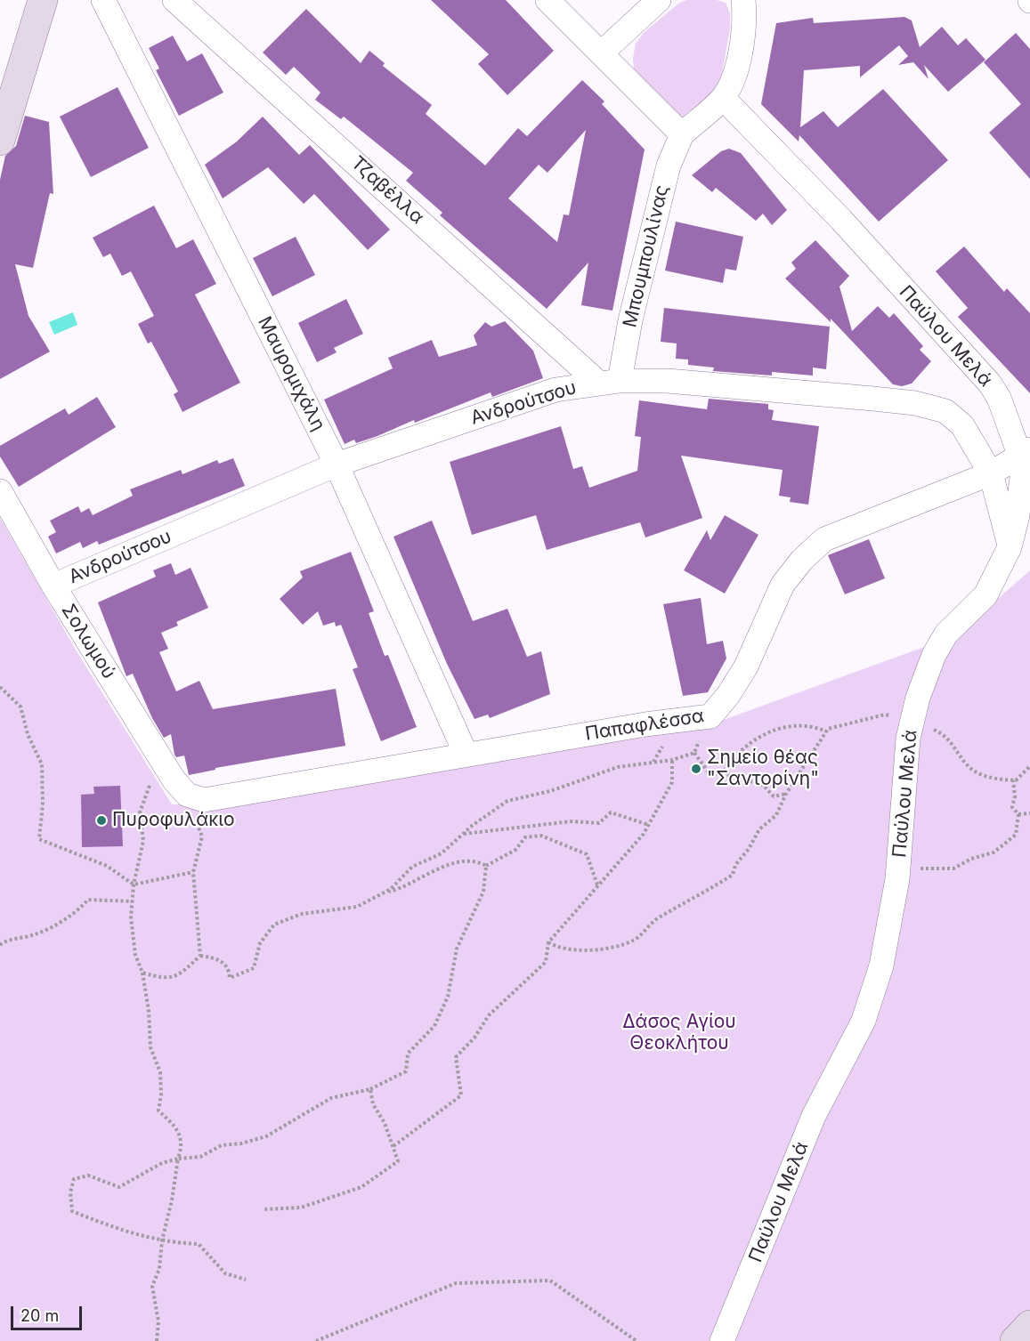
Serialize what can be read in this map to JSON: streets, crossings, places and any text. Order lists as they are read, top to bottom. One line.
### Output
{"streets":{"street":["Τζαβέλλα","Μπουμπουλίνας","Παύλου Μελά","Μαυρομιχάλη","Ανδρούτσου","Σολωμού","Παπαφλέσσα"]},"crossings":[["Τζαβέλλα","Μπουμπουλίνας"],["Τζαβέλλα","Ανδρούτσου"],["Μπουμπουλίνας","Ανδρούτσου"],["Παύλου Μελά","Ανδρούτσου"],["Παύλου Μελά","Παπαφλέσσα"],["Μαυρομιχάλη","Ανδρούτσου"],["Μαυρομιχάλη","Παπαφλέσσα"],["Ανδρούτσου","Σολωμού"],["Ανδρούτσου","Παπαφλέσσα"],["Σολωμού","Παπαφλέσσα"]],"parks":["Δάσος Αγίου Θεοκλήτου"],"places":["Σημείο θέας \"Σαντορίνη\"","Πυροφυλάκιο"],"scale_bar":"20 m"}
